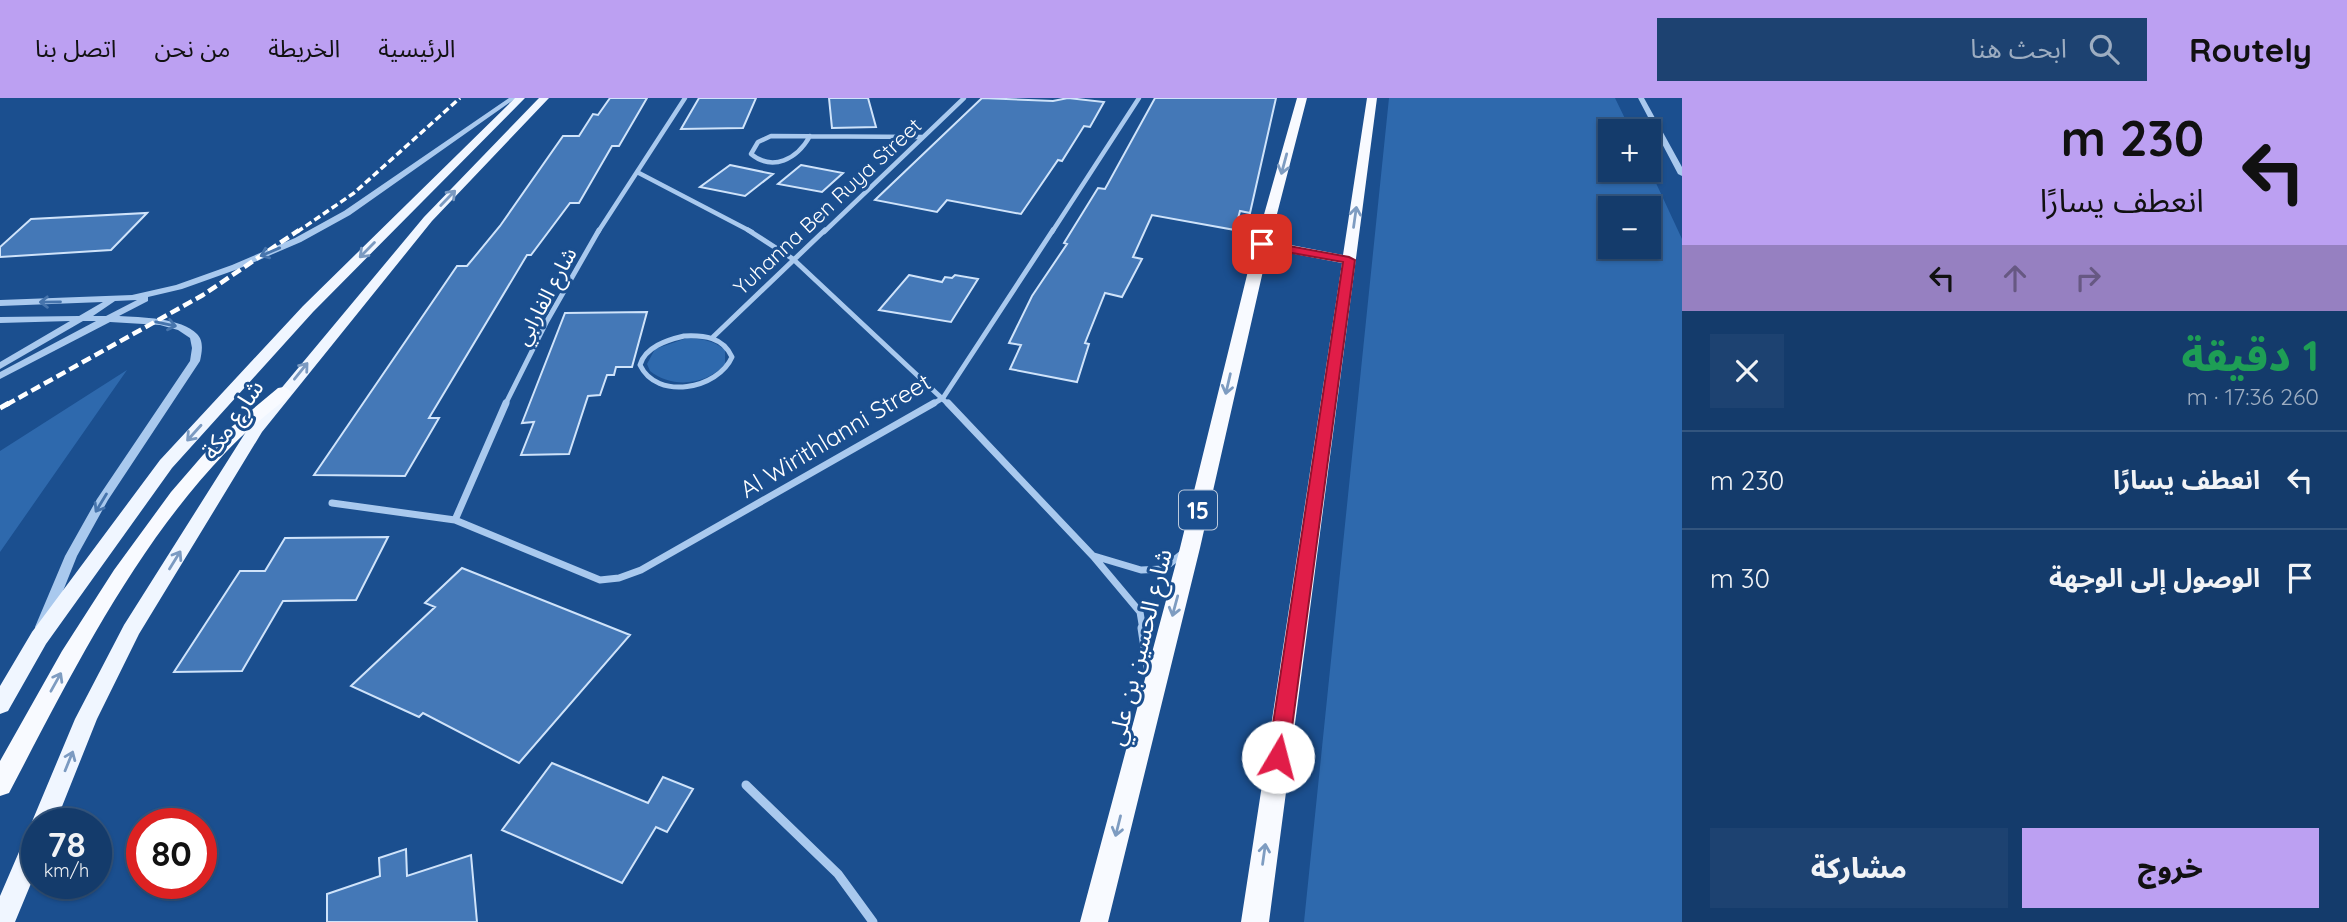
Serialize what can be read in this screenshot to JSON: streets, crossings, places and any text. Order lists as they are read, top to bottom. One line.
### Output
{"streets":{"highway":["15","شارع الحسين بن علي"],"main road":["شارع مكة"],"street":["Yuhanna Ben Ruya Street","شارع الفارابي","Al Wirithlanni Street"]},"crossings":[["شارع الفارابي","Al Wirithlanni Street"]],"page":{"header":"Routely","search":"ابحث هنا","nav":["الرئيسية","الخريطة","من نحن","اتصل بنا"],"turn":["230 m","انعطف يسارًا"],"map_buttons":["+","−"],"heading":["1 دقيقة","260 m · 17:36"],"list":[{"name":"انعطف يسارًا","value":"230 m"},{"name":"الوصول إلى الوجهة","value":"30 m"}],"speed":"78 km/h","limit":"80","buttons":["خروج","مشاركة"]}}
